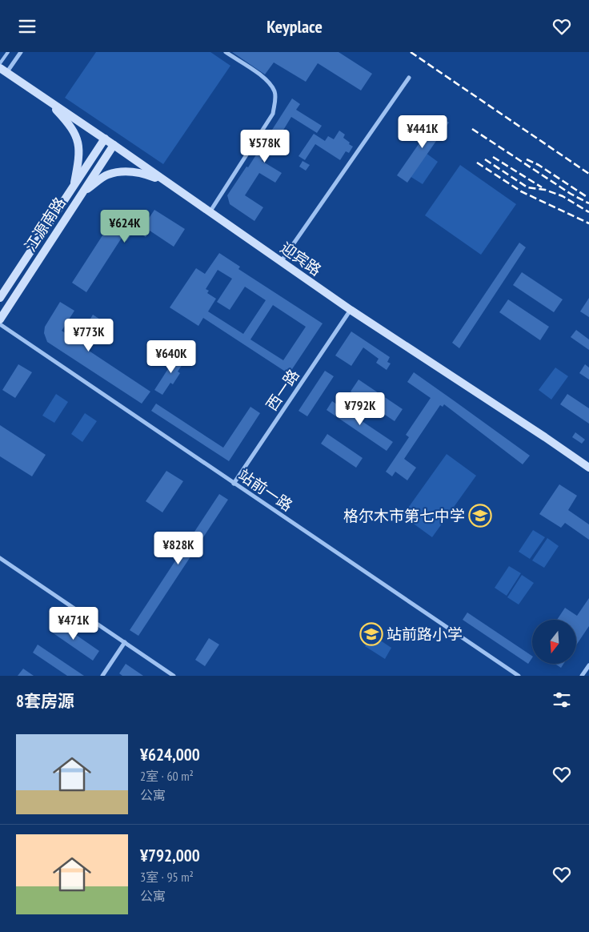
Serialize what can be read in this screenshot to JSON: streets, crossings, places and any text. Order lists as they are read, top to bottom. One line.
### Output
{"streets":{"main road":["江源南路","迎宾路"],"street":["西一路","站前一路"]},"crossings":[["江源南路","迎宾路"],["迎宾路","西一路"],["西一路","站前一路"]],"places":{"school or university":["格尔木市第七中学","站前路小学"]},"north":"bottom","page":{"header":"Keyplace","price":["¥441K","¥578K","¥624K","¥773K","¥640K","¥792K","¥828K","¥471K"],"heading":"8套房源","list":[{"name":"¥624,000","note":"2室 · 60 m² · 公寓"},{"name":"¥792,000","note":"3室 · 95 m² · 公寓"}]}}
